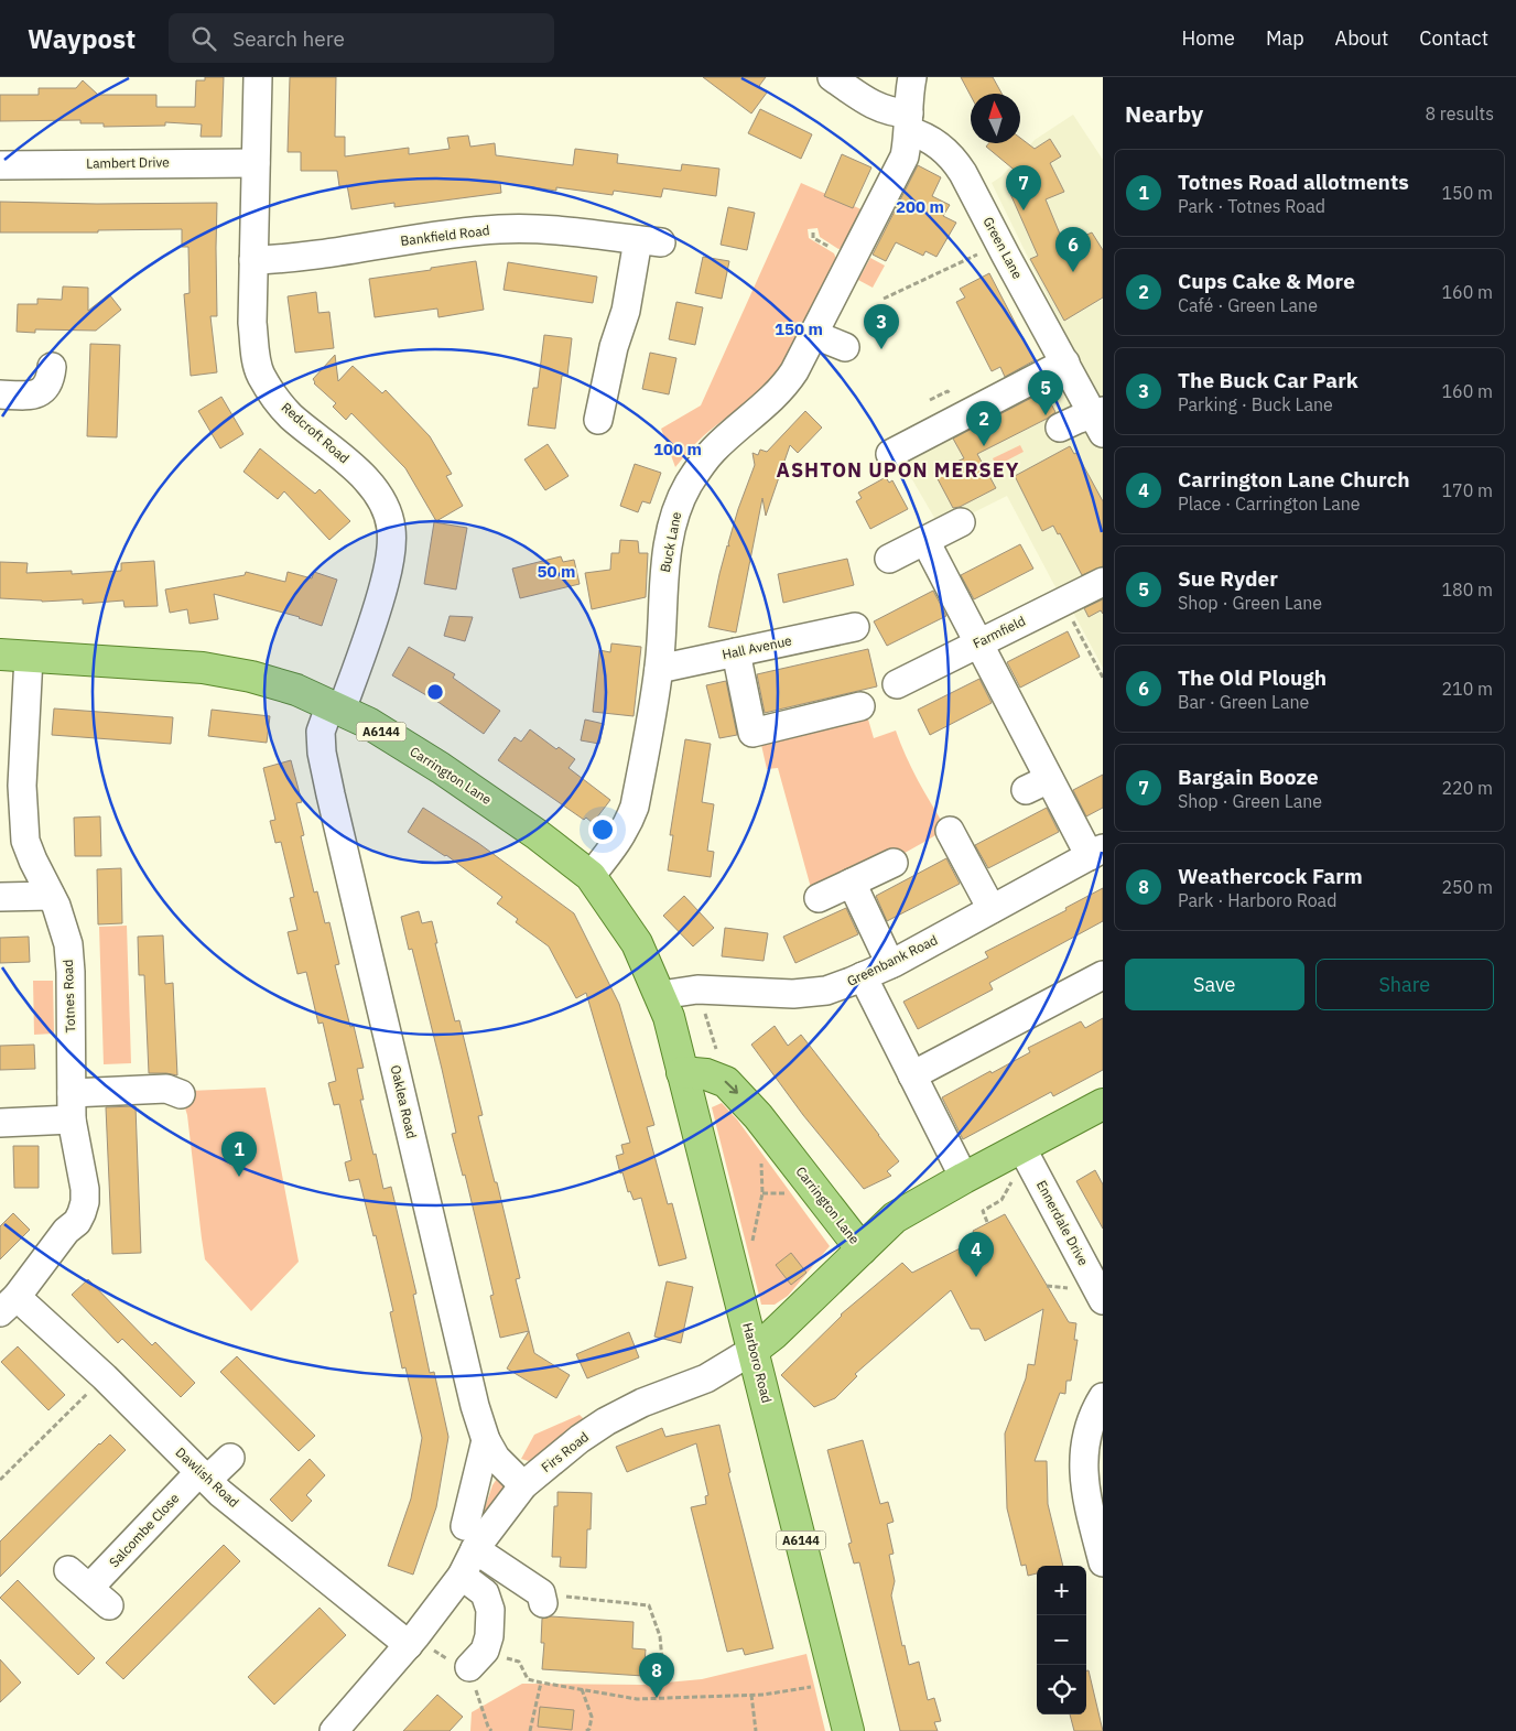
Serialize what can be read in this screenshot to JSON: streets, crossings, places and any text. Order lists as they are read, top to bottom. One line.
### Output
{"streets":{"main road":["A6144","Carrington Lane","Harboro Road","Firs Road"],"street":["Lambert Drive","Bankfield Road","Green Lane","Redcroft Road","Buck Lane","Farmfield","Hall Avenue","Greenbank Road","Totnes Road","Oaklea Road","Ennerdale Drive","Dawlish Road","Salcombe Close"]},"crossings":[["Lambert Drive","Redcroft Road"],["Bankfield Road","Redcroft Road"],["Green Lane","Buck Lane"],["Redcroft Road","Carrington Lane"],["Redcroft Road","Oaklea Road"],["Buck Lane","Hall Avenue"],["Buck Lane","Carrington Lane"],["Carrington Lane","Greenbank Road"],["Carrington Lane","Totnes Road"],["Carrington Lane","Oaklea Road"],["Carrington Lane","Ennerdale Drive"],["Carrington Lane","Harboro Road"],["Carrington Lane","Firs Road"],["Greenbank Road","Harboro Road"],["Totnes Road","Dawlish Road"],["Oaklea Road","Firs Road"],["Harboro Road","Firs Road"],["Firs Road","Dawlish Road"],["Dawlish Road","Salcombe Close"]],"districts":["ASHTON UPON MERSEY"],"north":"top","page":{"header":"Waypost","search":"Search here","nav":["Home","Map","About","Contact"],"heading":["Nearby","8 results"],"list":[{"mark":"1","name":"Totnes Road allotments","note":"Park · Totnes Road","value":"150 m"},{"mark":"2","name":"Cups Cake & More","note":"Café · Green Lane","value":"160 m"},{"mark":"3","name":"The Buck Car Park","note":"Parking · Buck Lane","value":"160 m"},{"mark":"4","name":"Carrington Lane Church","note":"Place · Carrington Lane","value":"170 m"},{"mark":"5","name":"Sue Ryder","note":"Shop · Green Lane","value":"180 m"},{"mark":"6","name":"The Old Plough","note":"Bar · Green Lane","value":"210 m"},{"mark":"7","name":"Bargain Booze","note":"Shop · Green Lane","value":"220 m"},{"mark":"8","name":"Weathercock Farm","note":"Park · Harboro Road","value":"250 m"}],"pins":["7","6","3","5","2","1","4","8"],"buttons":["Save","Share"],"map_buttons":["+","−"]},"rings":["200 m","150 m","100 m","50 m"]}
